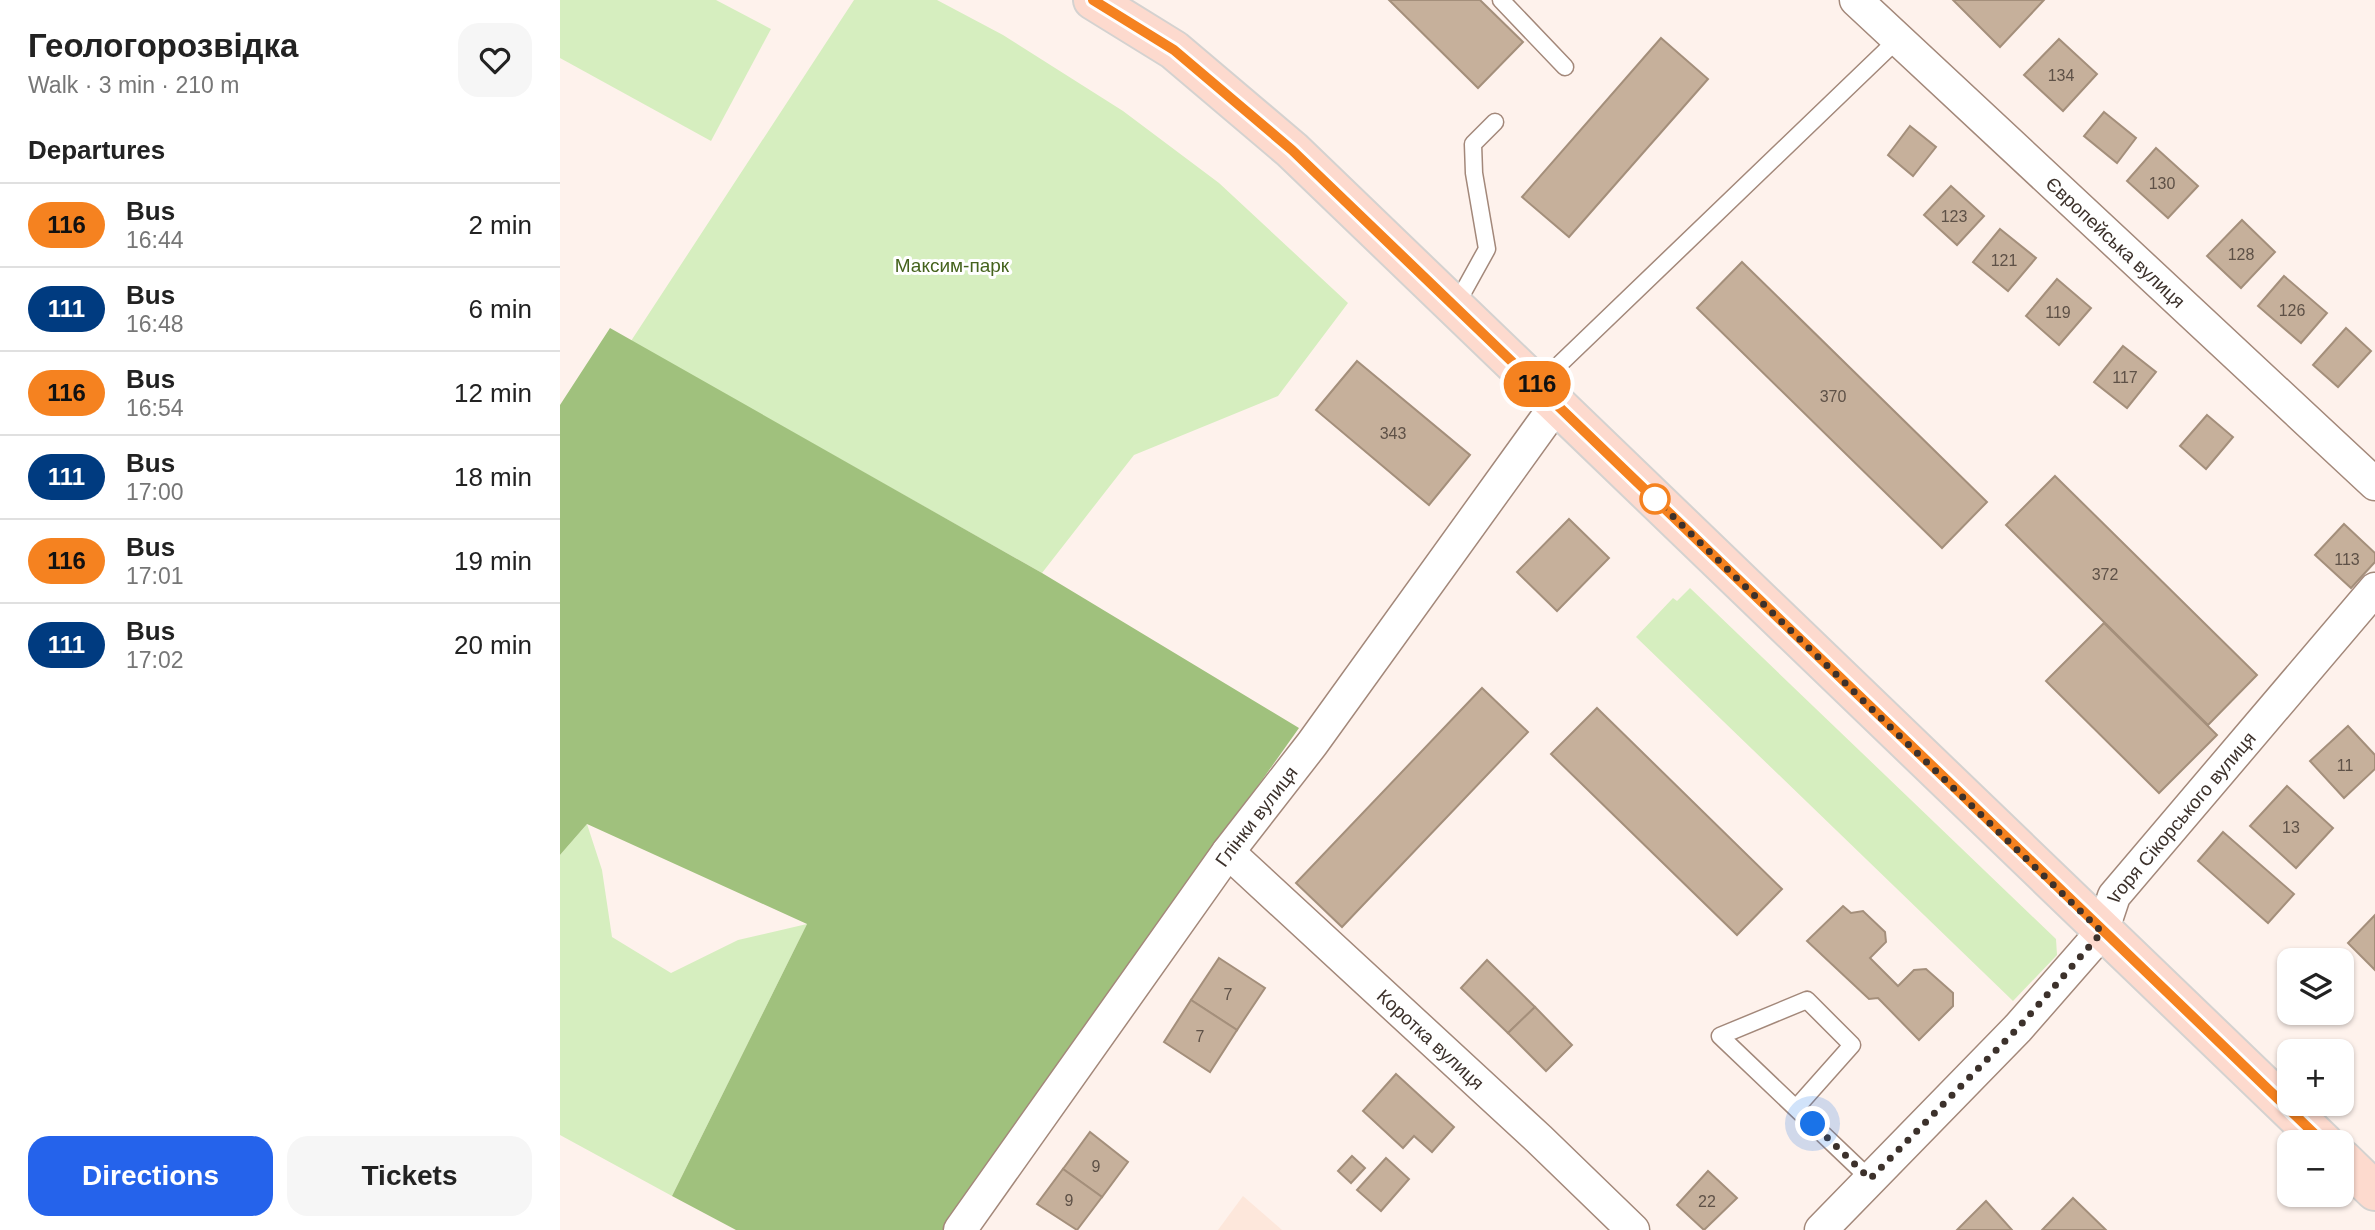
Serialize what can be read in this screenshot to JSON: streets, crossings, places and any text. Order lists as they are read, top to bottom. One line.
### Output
{"streets":{"street":["Європейська вулиця","Глінки вулиця","Ігоря Сікорського вулиця","Коротка вулиця"]},"crossings":[["Глінки вулиця","Коротка вулиця"]],"parks":["Максим-парк"],"lines":["bus line 116"],"house_numbers":["134","130","123","128","121","126","119","117","370","343","113","372","11","13","7","7","9","9","22"],"page":{"heading":[["Геологорозвідка","Walk · 3 min · 210 m"],"Departures"],"on_map":"116","list":[{"mark":"116","name":"Bus","note":"16:44","value":"2 min"},{"mark":"111","name":"Bus","note":"16:48","value":"6 min"},{"mark":"116","name":"Bus","note":"16:54","value":"12 min"},{"mark":"111","name":"Bus","note":"17:00","value":"18 min"},{"mark":"116","name":"Bus","note":"17:01","value":"19 min"},{"mark":"111","name":"Bus","note":"17:02","value":"20 min"}],"map_buttons":["+","−"],"buttons":["Directions","Tickets"]}}
